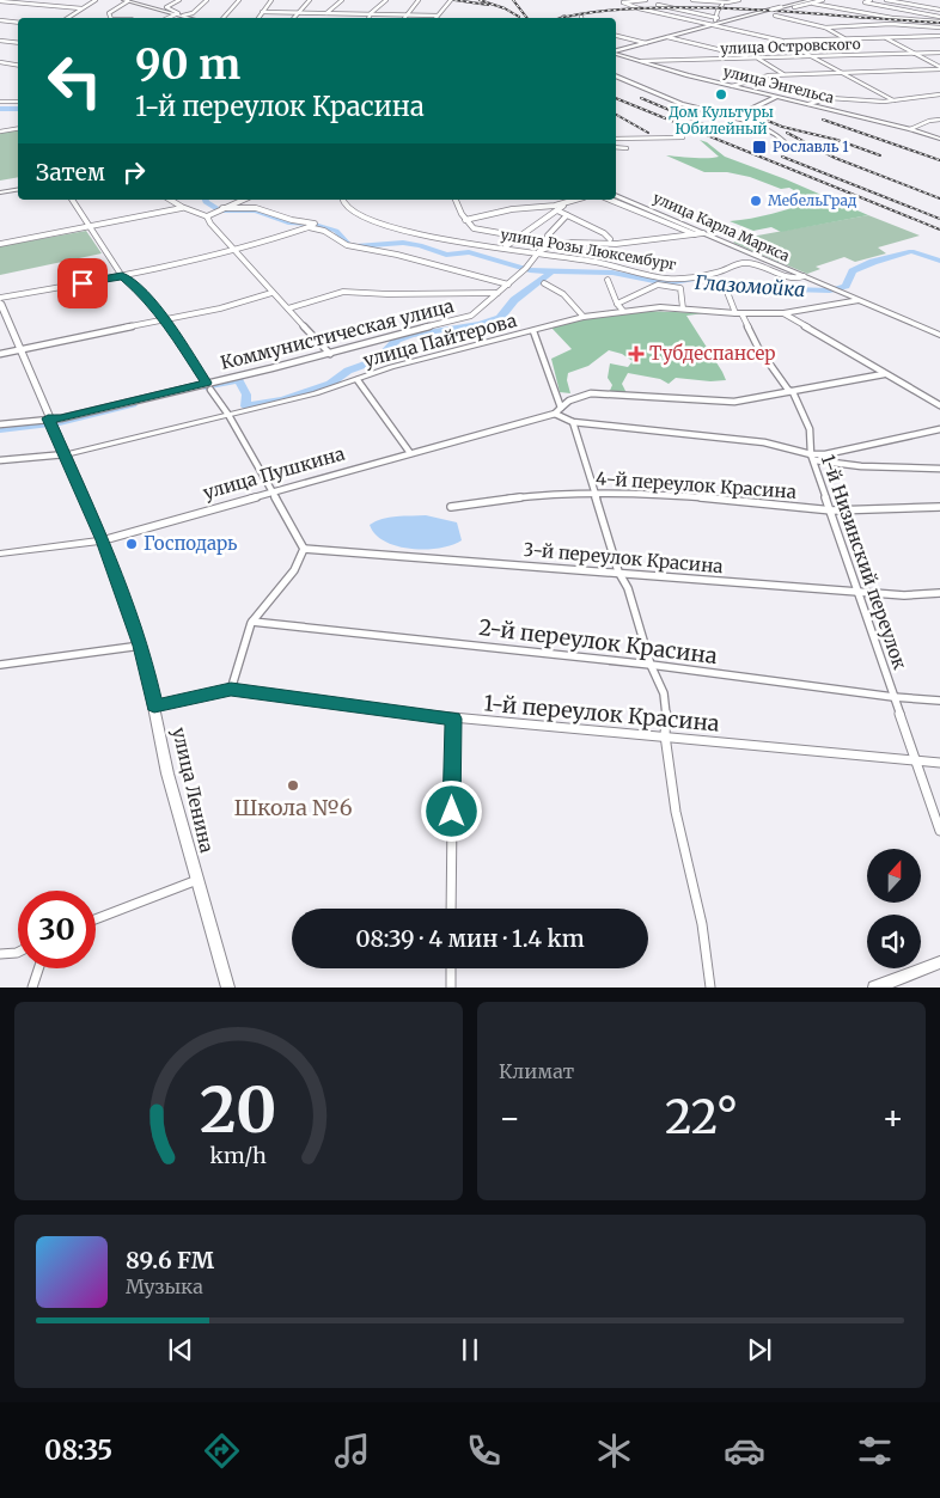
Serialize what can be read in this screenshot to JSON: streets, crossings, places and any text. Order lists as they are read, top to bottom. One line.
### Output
{"streets":{"main road":["улица Энгельса","улица Карла Маркса","улица Пайтерова","улица Пушкина","улица Ленина"],"street":["улица Островского","улица Розы Люксембург","Коммунистическая улица","4-й переулок Красина","3-й переулок Красина","1-й Низинский переулок","2-й переулок Красина","1-й переулок Красина"]},"crossings":[["улица Островского","улица Энгельса"],["улица Карла Маркса","улица Розы Люксембург"],["улица Карла Маркса","Коммунистическая улица"],["улица Карла Маркса","улица Пайтерова"],["улица Розы Люксембург","Коммунистическая улица"],["Коммунистическая улица","улица Ленина"],["улица Пайтерова","1-й Низинский переулок"],["улица Пайтерова","улица Ленина"],["улица Пушкина","улица Ленина"],["4-й переулок Красина","1-й Низинский переулок"],["3-й переулок Красина","1-й Низинский переулок"],["1-й Низинский переулок","2-й переулок Красина"],["1-й Низинский переулок","1-й переулок Красина"],["1-й переулок Красина","улица Ленина"]],"water":["Глазомойка"],"places":{"other":["Дом Культуры Юбилейный","МебельГрад","Господарь","Школа №6"],"transit":["Рославль 1"],"health":["Тубдеспансер"]},"north":"top","page":{"turn":["90 m","1-й переулок Красина"],"then":"Затем","limit":"30","trip":"08:39 · 4 мин · 1.4 km","tile":"Климат","heat":["−","22°","+"],"song":["89.6 FM","Музыка"],"tabs":"08:35","gauge":["20","km/h"]}}
